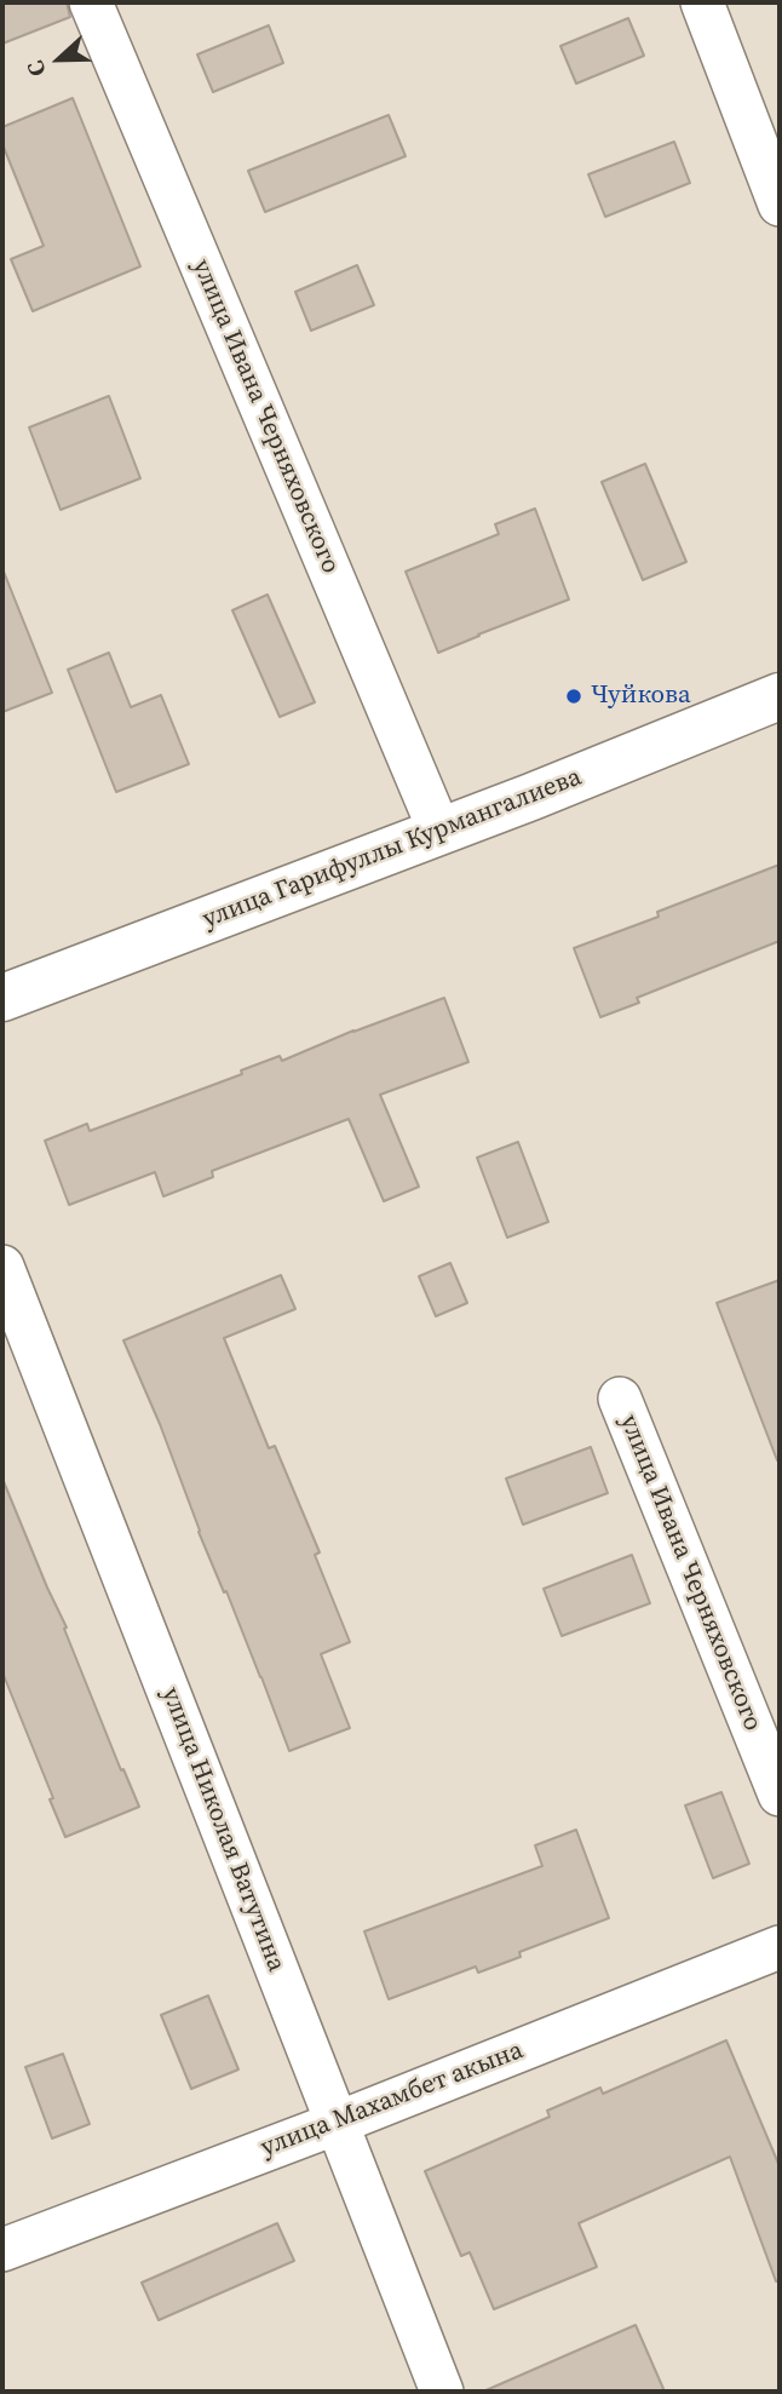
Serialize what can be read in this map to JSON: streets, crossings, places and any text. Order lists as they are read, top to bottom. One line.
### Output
{"streets":{"street":["улица Ивана Черняховского","улица Гарифуллы Курмангалиева","улица Николая Ватутина","улица Махамбет акына"]},"crossings":[["улица Ивана Черняховского","улица Гарифуллы Курмангалиева"],["улица Николая Ватутина","улица Махамбет акына"]],"places":["Чуйкова"],"north":"left"}
